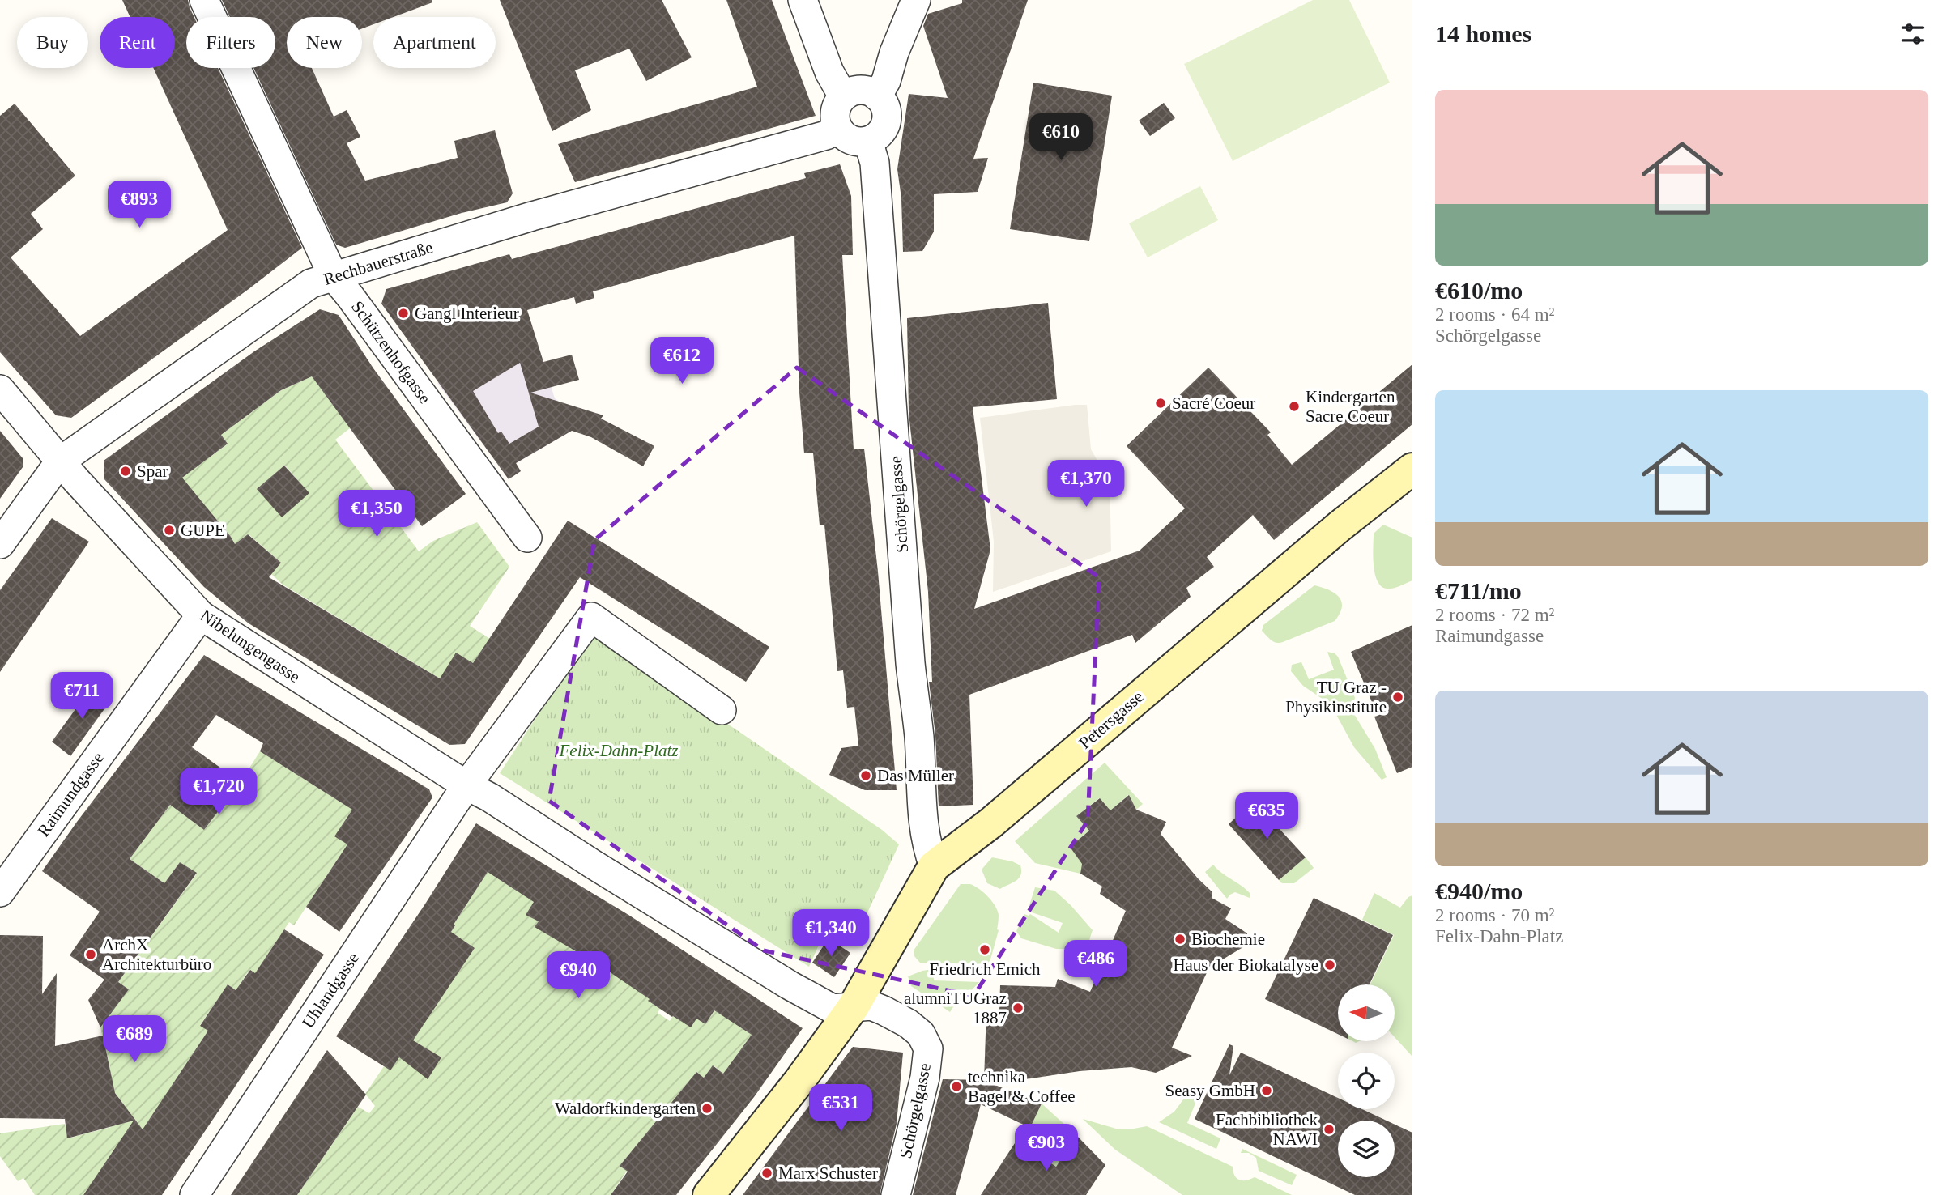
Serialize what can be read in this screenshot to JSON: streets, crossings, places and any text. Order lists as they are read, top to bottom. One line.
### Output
{"streets":{"main road":["Petersgasse"],"street":["Rechbauerstraße","Schützenhofgasse","Schörgelgasse","Nibelungengasse","Raimundgasse","Uhlandgasse"]},"crossings":[["Rechbauerstraße","Schützenhofgasse"],["Rechbauerstraße","Schörgelgasse"],["Rechbauerstraße","Nibelungengasse"],["Schörgelgasse","Petersgasse"],["Nibelungengasse","Raimundgasse"],["Nibelungengasse","Uhlandgasse"]],"parks":["Felix-Dahn-Platz"],"places":["Gangl Interieur","Sacré Coeur","Kindergarten Sacre Coeur","Spar","GUPE","TU Graz - Physikinstitute","Das Müller","Biochemie","Friedrich Emich","ArchX Architekturbüro","Haus der Biokatalyse","alumniTUGraz 1887","technika Bagel & Coffee","Seasy GmbH","Waldorfkindergarten","Fachbibliothek NAWI","Marx Schuster"],"north":"left","page":{"heading":"14 homes","chip":["Buy","Rent","Filters","New","Apartment"],"list":[{"name":"€610/mo","note":"2 rooms · 64 m² · Schörgelgasse"},{"name":"€711/mo","note":"2 rooms · 72 m² · Raimundgasse"},{"name":"€940/mo","note":"2 rooms · 70 m² · Felix-Dahn-Platz"}],"price":["€610","€893","€612","€1,370","€1,350","€711","€1,720","€635","€1,340","€486","€940","€689","€531","€903"]}}
